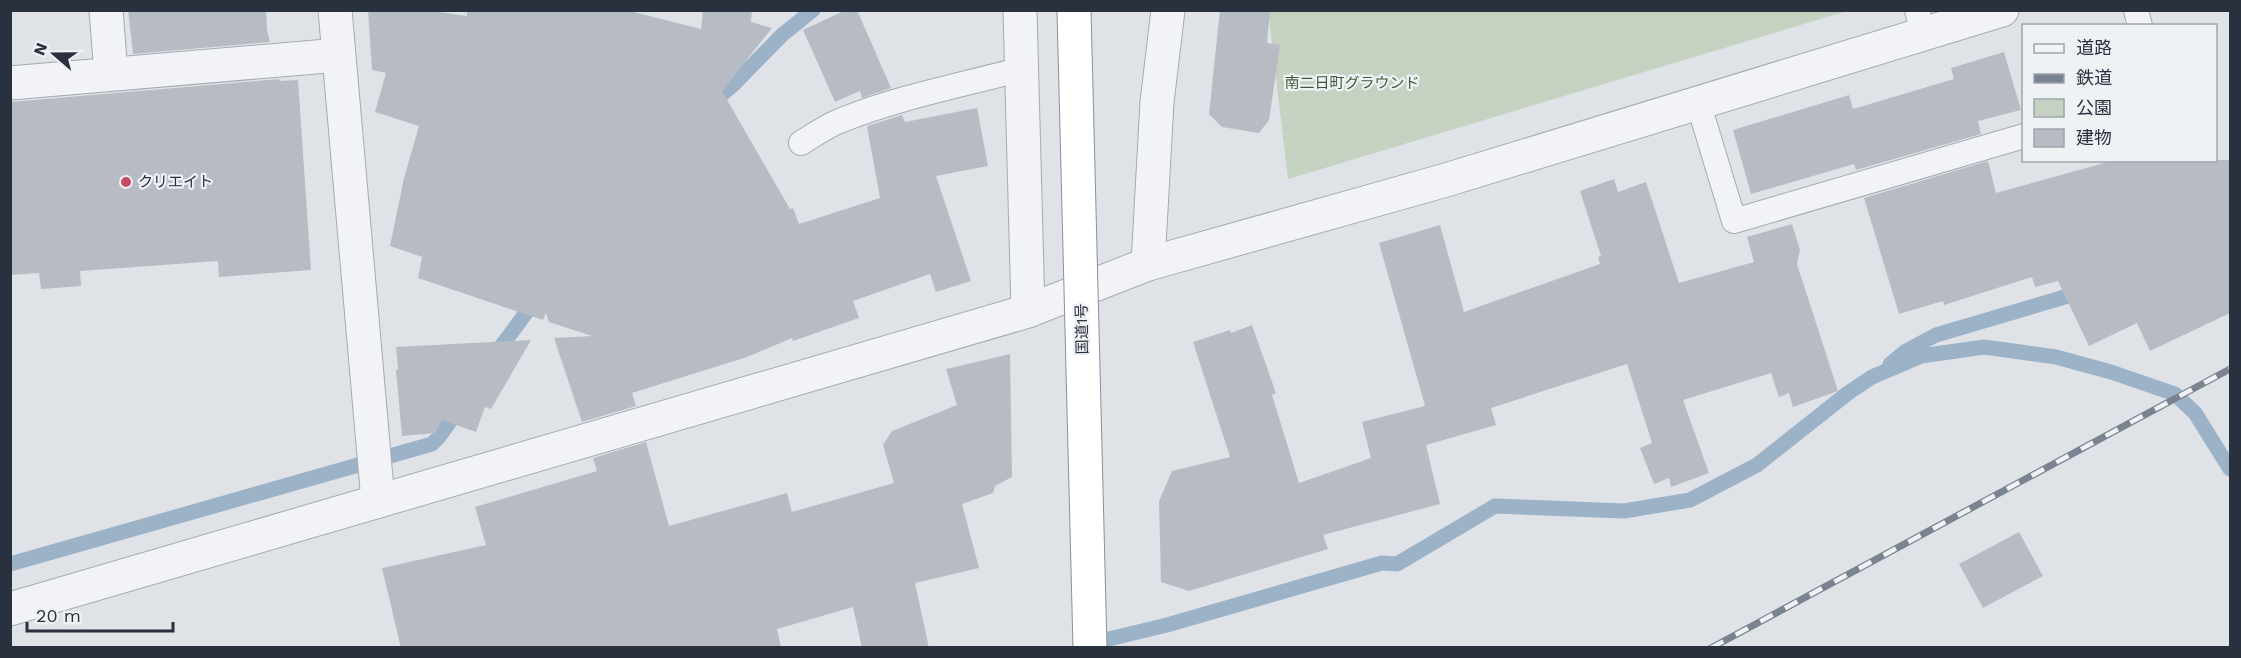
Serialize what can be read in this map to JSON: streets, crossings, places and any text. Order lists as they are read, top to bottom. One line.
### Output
{"streets":{"highway":["国道1号"]},"parks":["南二日町グラウンド"],"places":["クリエイト"],"legend":["道路","鉄道","公園","建物"],"scale_bar":"20 m","north":"left"}
